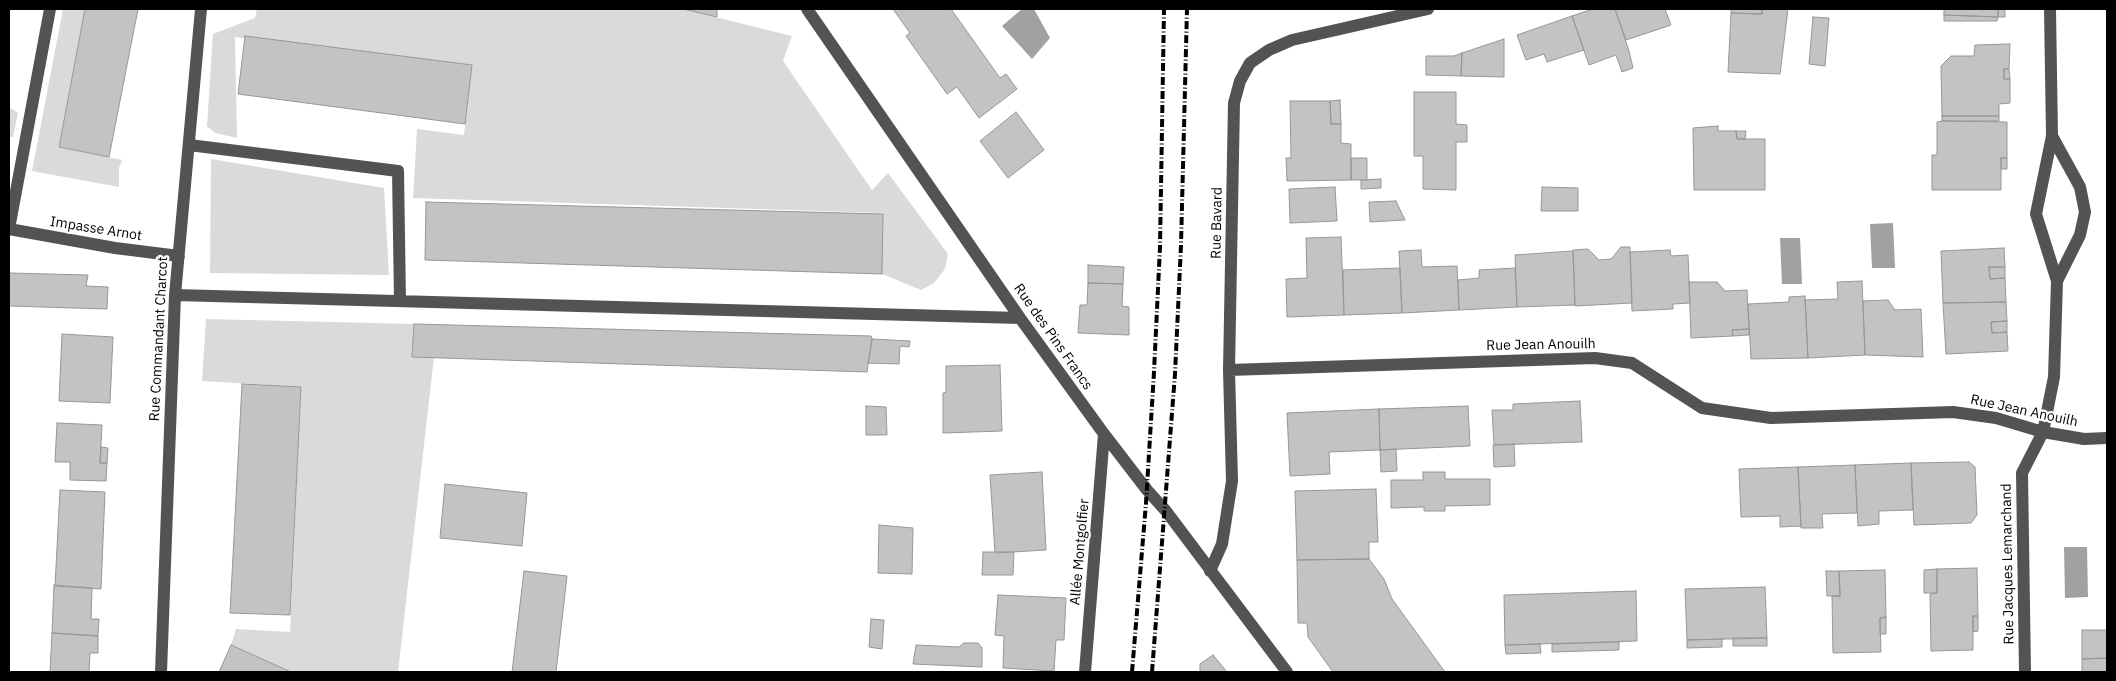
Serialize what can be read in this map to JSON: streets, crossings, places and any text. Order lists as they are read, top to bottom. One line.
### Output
{"streets":{"street":["Rue Bavard","Impasse Arnot","Rue des Pins Francs","Rue Commandant Charcot","Rue Jean Anouilh","Allée Montgolfier","Rue Jacques Lemarchand"]},"crossings":[["Rue Bavard","Rue des Pins Francs"],["Rue Bavard","Rue Jean Anouilh"],["Impasse Arnot","Rue Commandant Charcot"],["Rue des Pins Francs","Allée Montgolfier"],["Rue Jean Anouilh","Rue Jacques Lemarchand"]]}
